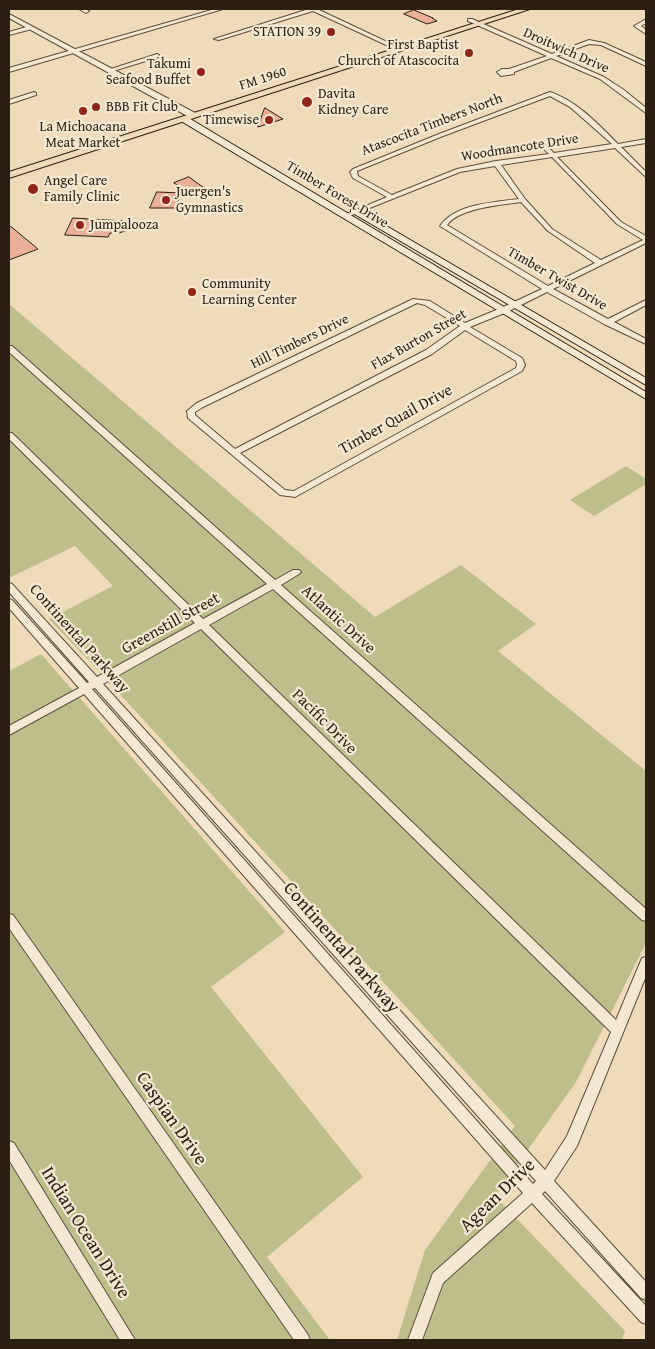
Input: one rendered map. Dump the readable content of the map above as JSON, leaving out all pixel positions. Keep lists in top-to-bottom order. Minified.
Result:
{"streets":{"main road":["FM 1960","Timber Forest Drive"],"street":["Droitwich Drive","Atascocita Timbers North","Woodmancote Drive","Timber Twist Drive","Flax Burton Street","Hill Timbers Drive","Timber Quail Drive","Atlantic Drive","Greenstill Street","Continental Parkway","Pacific Drive","Caspian Drive","Agean Drive","Indian Ocean Drive"]},"crossings":[["Droitwich Drive","FM 1960"],["FM 1960","Timber Forest Drive"],["Atascocita Timbers North","Woodmancote Drive"],["Woodmancote Drive","Timber Forest Drive"],["Timber Forest Drive","Flax Burton Street"],["Timber Twist Drive","Flax Burton Street"],["Flax Burton Street","Hill Timbers Drive"],["Flax Burton Street","Timber Quail Drive"],["Hill Timbers Drive","Timber Quail Drive"],["Atlantic Drive","Greenstill Street"],["Greenstill Street","Continental Parkway"],["Greenstill Street","Pacific Drive"],["Continental Parkway","Agean Drive"],["Pacific Drive","Agean Drive"]],"places":["STATION 39","First Baptist Church of Atascocita","Takumi Seafood Buffet","Davita Kidney Care","BBB Fit Club","La Michoacana Meat Market","Timewise","Angel Care Family Clinic","Juergen's Gymnastics","Jumpalooza","Community Learning Center"]}
